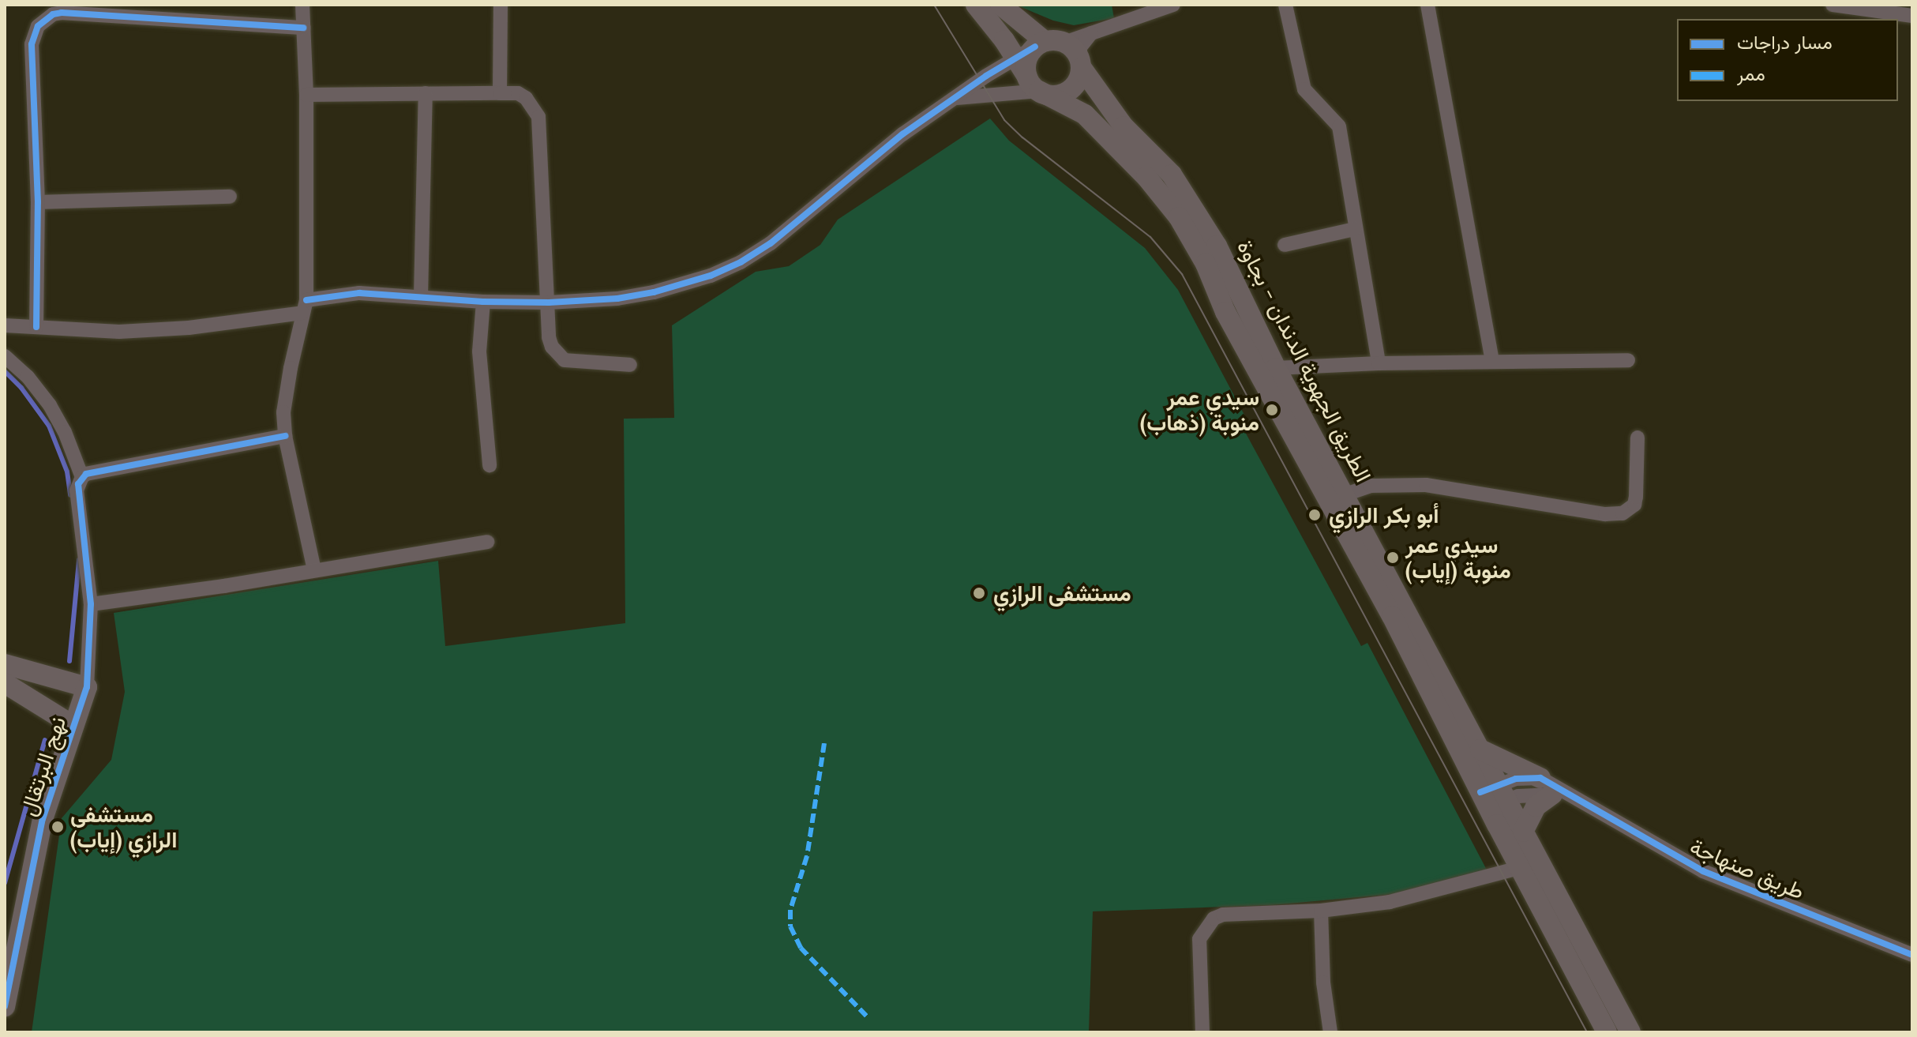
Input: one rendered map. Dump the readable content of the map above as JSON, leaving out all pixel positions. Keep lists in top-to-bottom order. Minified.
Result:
{"streets":{"main road":["الطريق الجهوية الدندان - بجاوة","نهج البرتقال"],"street":["طريق صنهاجة"]},"crossings":[["الطريق الجهوية الدندان - بجاوة","طريق صنهاجة"]],"places":["سيدي عمر منوبة (ذهاب)","أبو بكر الرازي","سيدي عمر منوبة (إياب)","مستشفى الرازي","مستشفى الرازي (إياب)"],"legend":["مسار دراجات","ممر"]}
